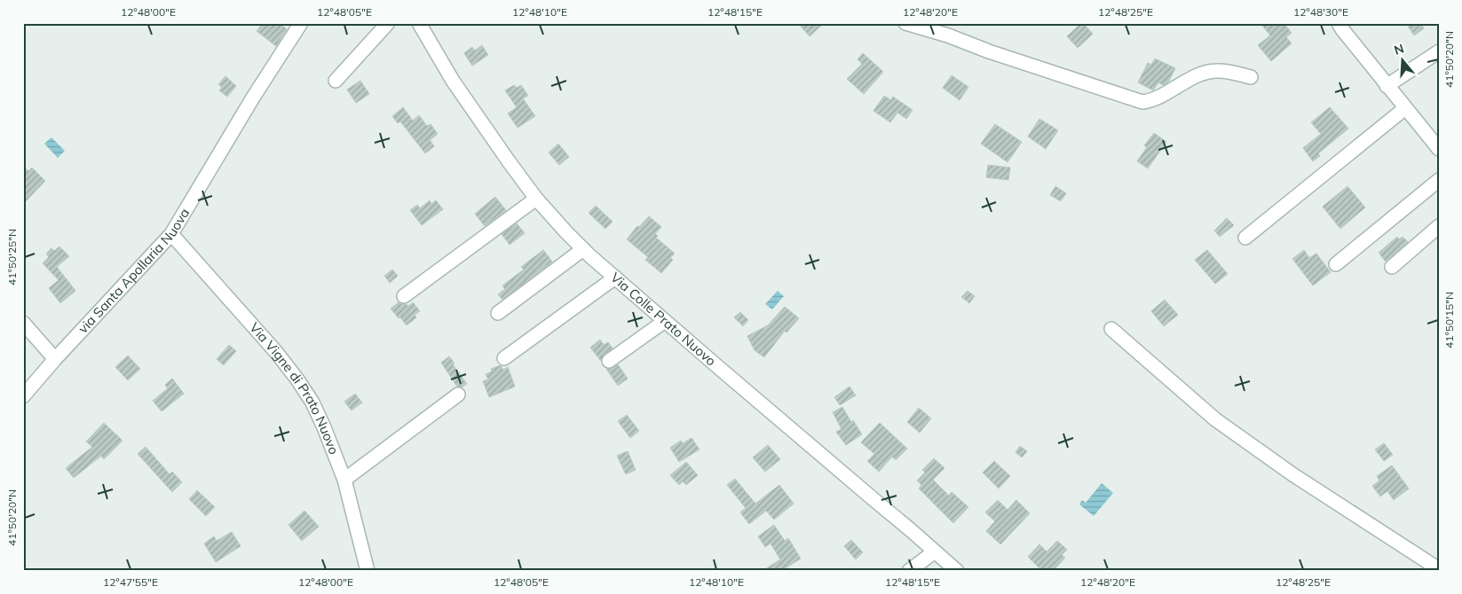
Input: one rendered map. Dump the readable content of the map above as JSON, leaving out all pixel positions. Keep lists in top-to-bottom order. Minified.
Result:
{"streets":{"street":["via Santa Apollaria Nuova","Via Colle Prato Nuovo","Via Vigne di Prato Nuovo"]},"crossings":[["via Santa Apollaria Nuova","Via Vigne di Prato Nuovo"]],"north":"top","coordinates":["12°48'00\"E","12°48'05\"E","12°48'10\"E","12°48'15\"E","12°48'20\"E","12°48'25\"E","12°48'30\"E","41°50'20\"N","41°50'25\"N","41°50'15\"N","12°47'55\"E"]}
